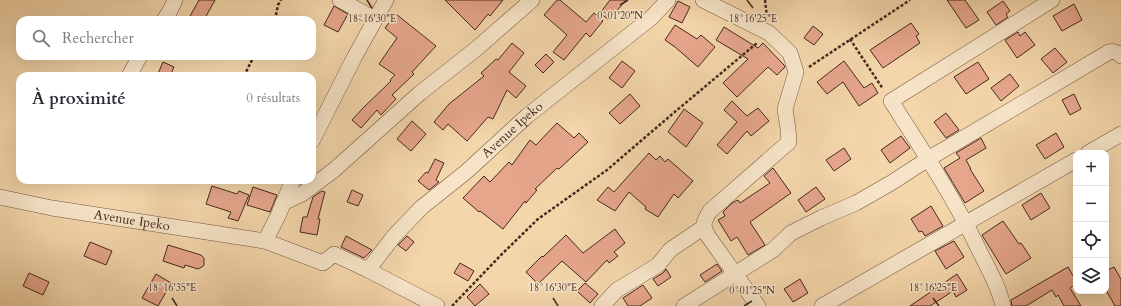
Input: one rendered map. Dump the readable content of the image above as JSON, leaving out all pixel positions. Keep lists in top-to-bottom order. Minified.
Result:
{"streets":{"street":["Avenue Ipeko"]},"page":{"search":"Rechercher","heading":["À proximité","0 résultats"],"map_buttons":["+","−"]},"coordinates":["0°01'20\"N","18°16'30\"E","18°16'25\"E","18°16'35\"E","0°01'25\"N"]}
